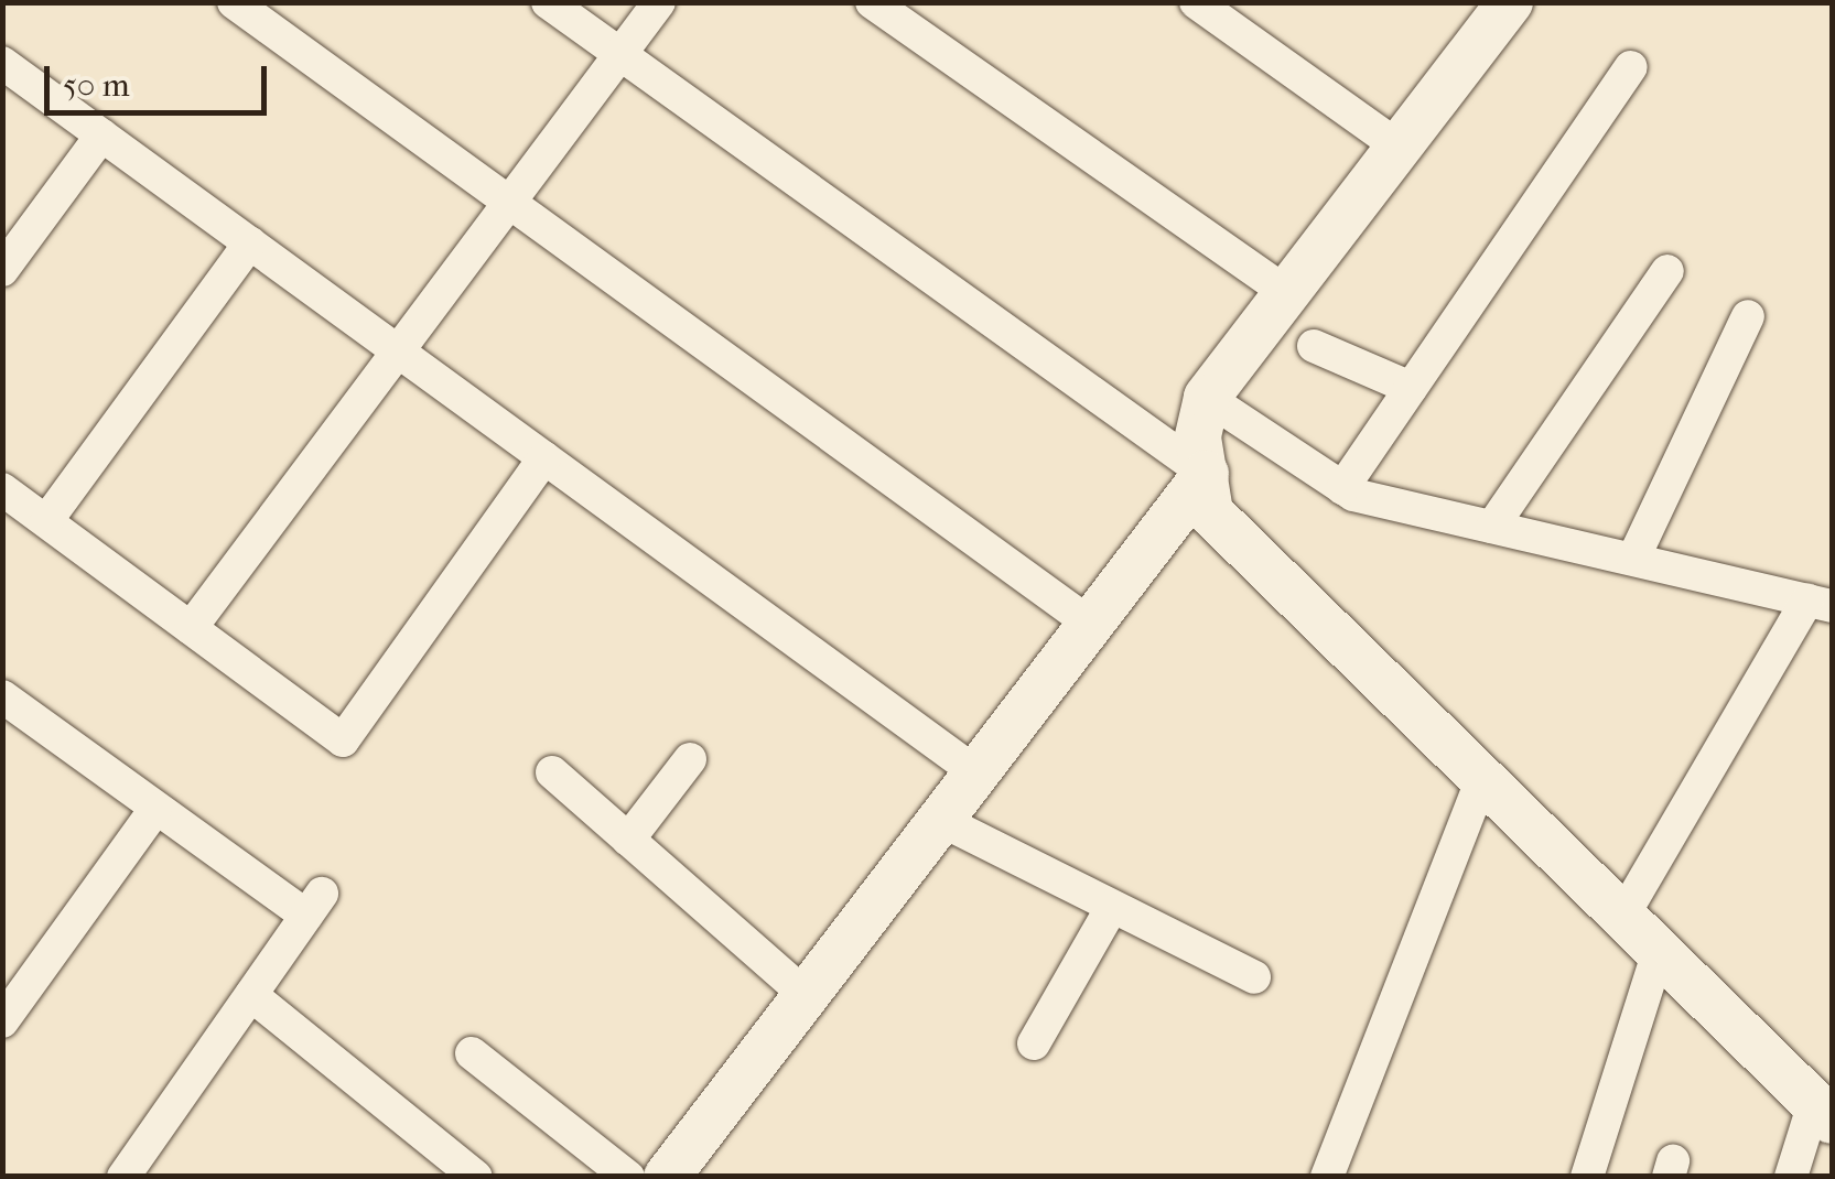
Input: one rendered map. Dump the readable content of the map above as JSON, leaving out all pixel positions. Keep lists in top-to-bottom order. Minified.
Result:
{"scale_bar":"50 m"}
